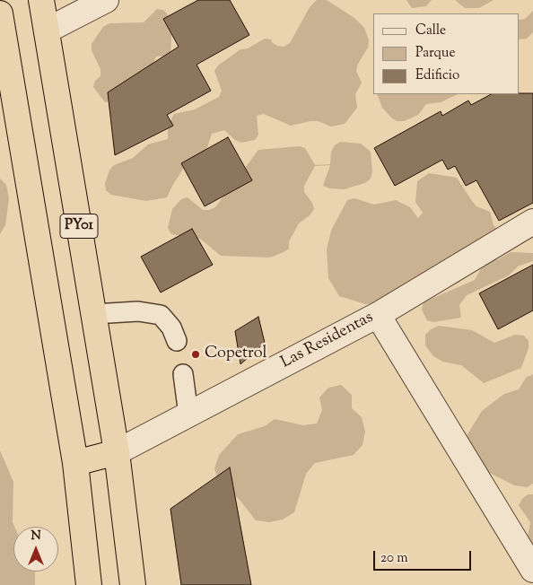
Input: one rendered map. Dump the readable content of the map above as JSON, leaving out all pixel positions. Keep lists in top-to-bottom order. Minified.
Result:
{"streets":{"highway":["PY01"],"street":["Las Residentas"]},"crossings":[["PY01","Las Residentas"]],"places":["Copetrol"],"legend":["Calle","Parque","Edificio"],"scale_bar":"20 m","north":"top"}
